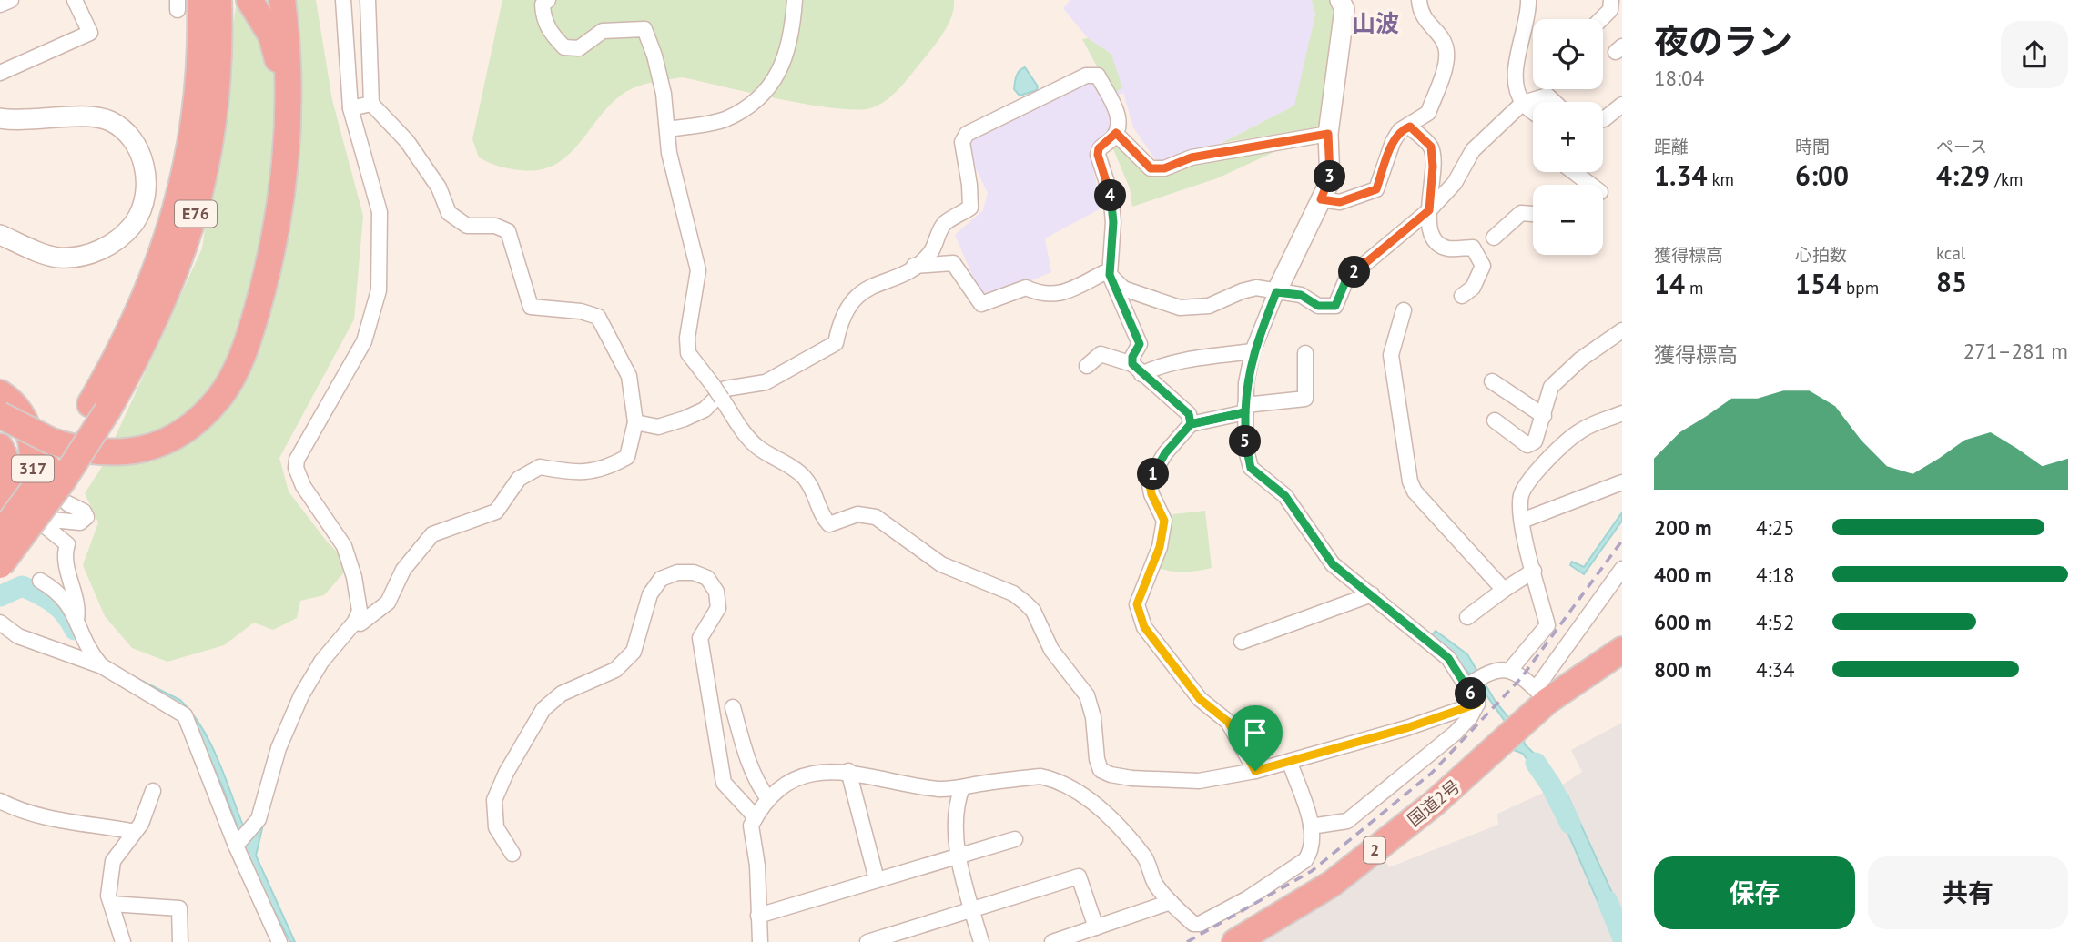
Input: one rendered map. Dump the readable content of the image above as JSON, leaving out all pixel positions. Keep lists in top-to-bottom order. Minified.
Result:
{"streets":{"highway":["E76","317","国道2号","2"]},"crossings":[["E76","317"]],"districts":["山波"],"page":{"heading":["夜のラン","18:04"],"map_buttons":["+","−"],"stats":[["距離","1.34 km"],["時間","6:00"],["ペース","4:29 /km"],["獲得標高","14 m"],["心拍数","154 bpm"],["kcal","85"]],"pins":["3","4","2","5","1","6"],"chart":["獲得標高","271–281 m"],"list":[{"name":"200 m","note":"4:25"},{"name":"400 m","note":"4:18"},{"name":"600 m","note":"4:52"},{"name":"800 m","note":"4:34"}],"buttons":["保存","共有"]}}
